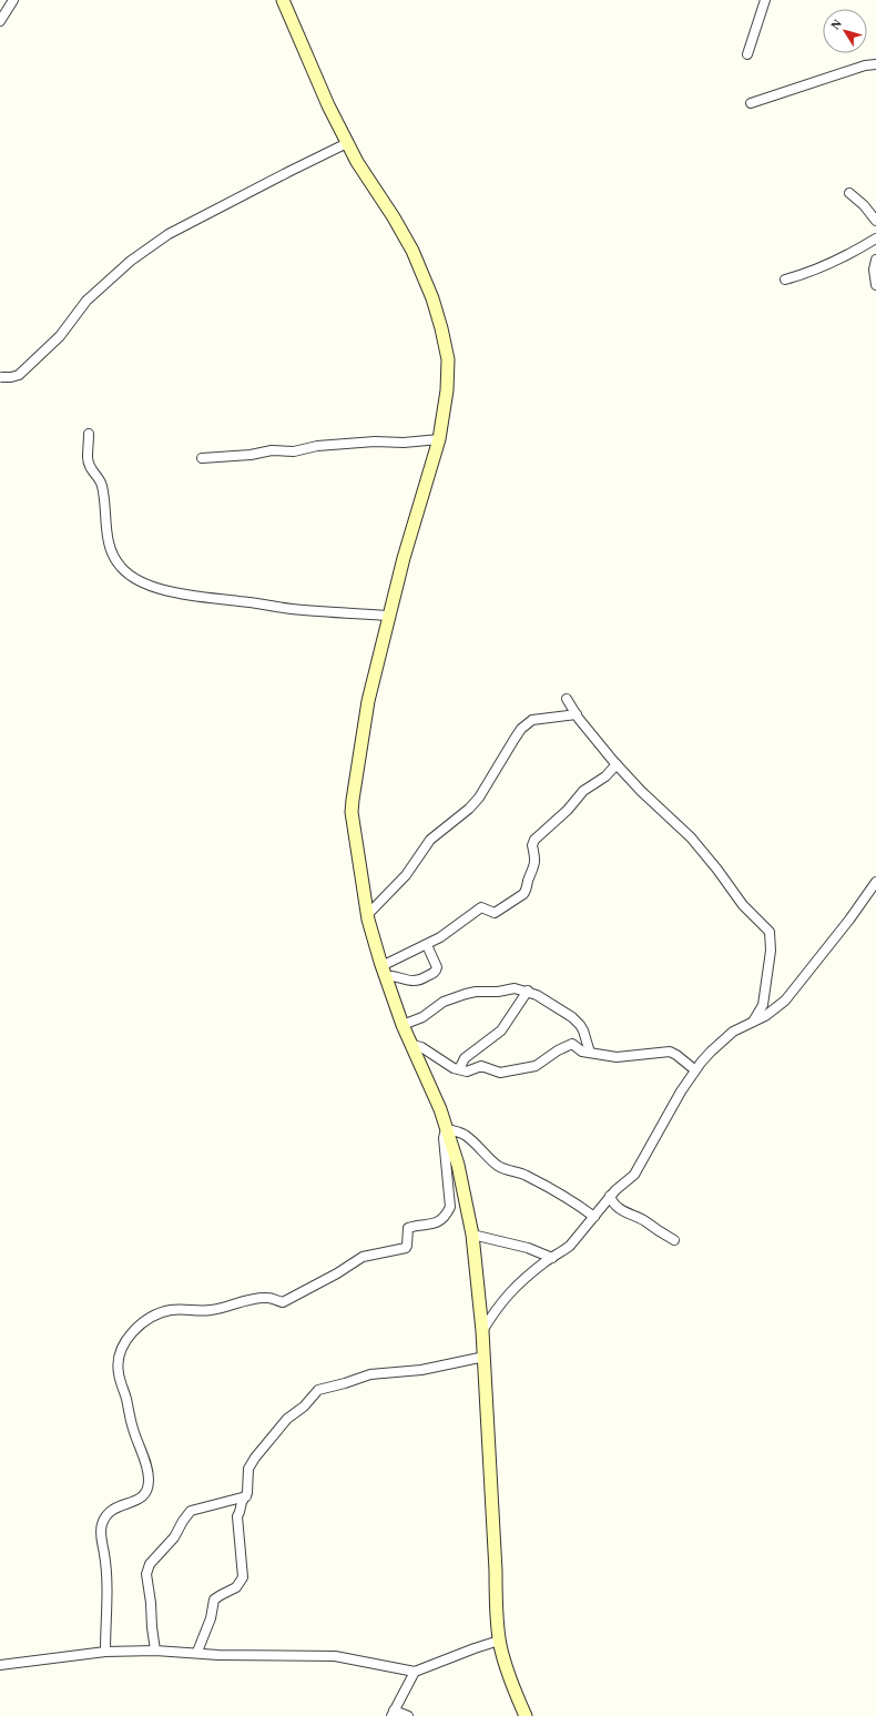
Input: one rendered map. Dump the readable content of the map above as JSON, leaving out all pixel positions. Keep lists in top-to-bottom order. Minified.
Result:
{"north":"top left"}
